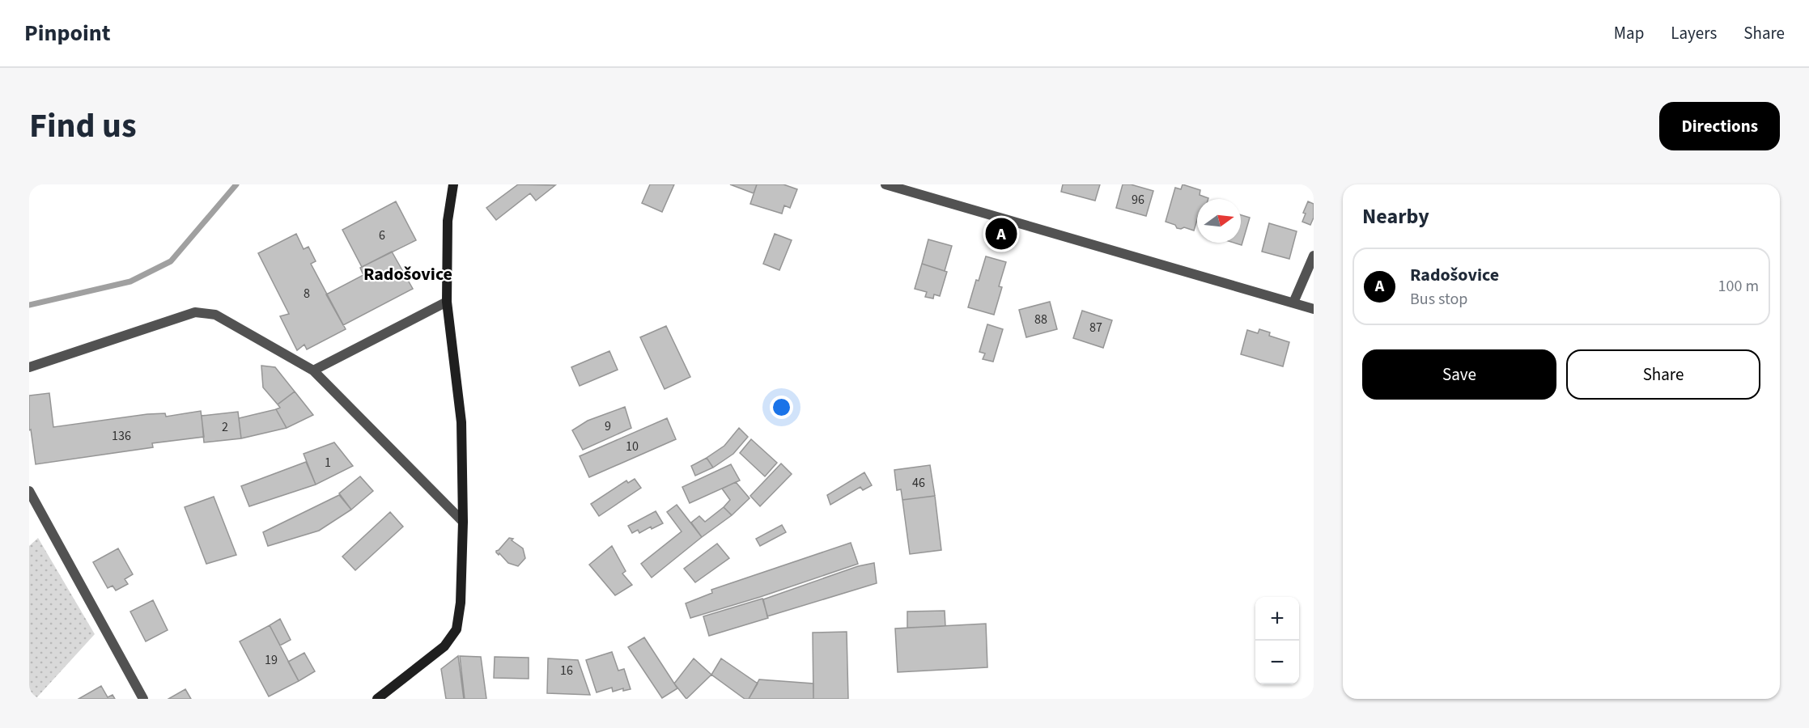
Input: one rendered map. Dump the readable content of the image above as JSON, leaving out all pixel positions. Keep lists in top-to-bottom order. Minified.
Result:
{"districts":["Radošovice"],"house_numbers":["96","6","8","88","87","9","2","136","10","1","46","19","16"],"north":"right","page":{"header":"Pinpoint","nav":["Map","Layers","Share"],"title":"Find us","buttons":["Directions",["Save","Share"]],"heading":"Nearby","pins":"A","list":[{"mark":"A","name":"Radošovice","note":"Bus stop","value":"100 m"}],"map_buttons":["+","−"]}}
